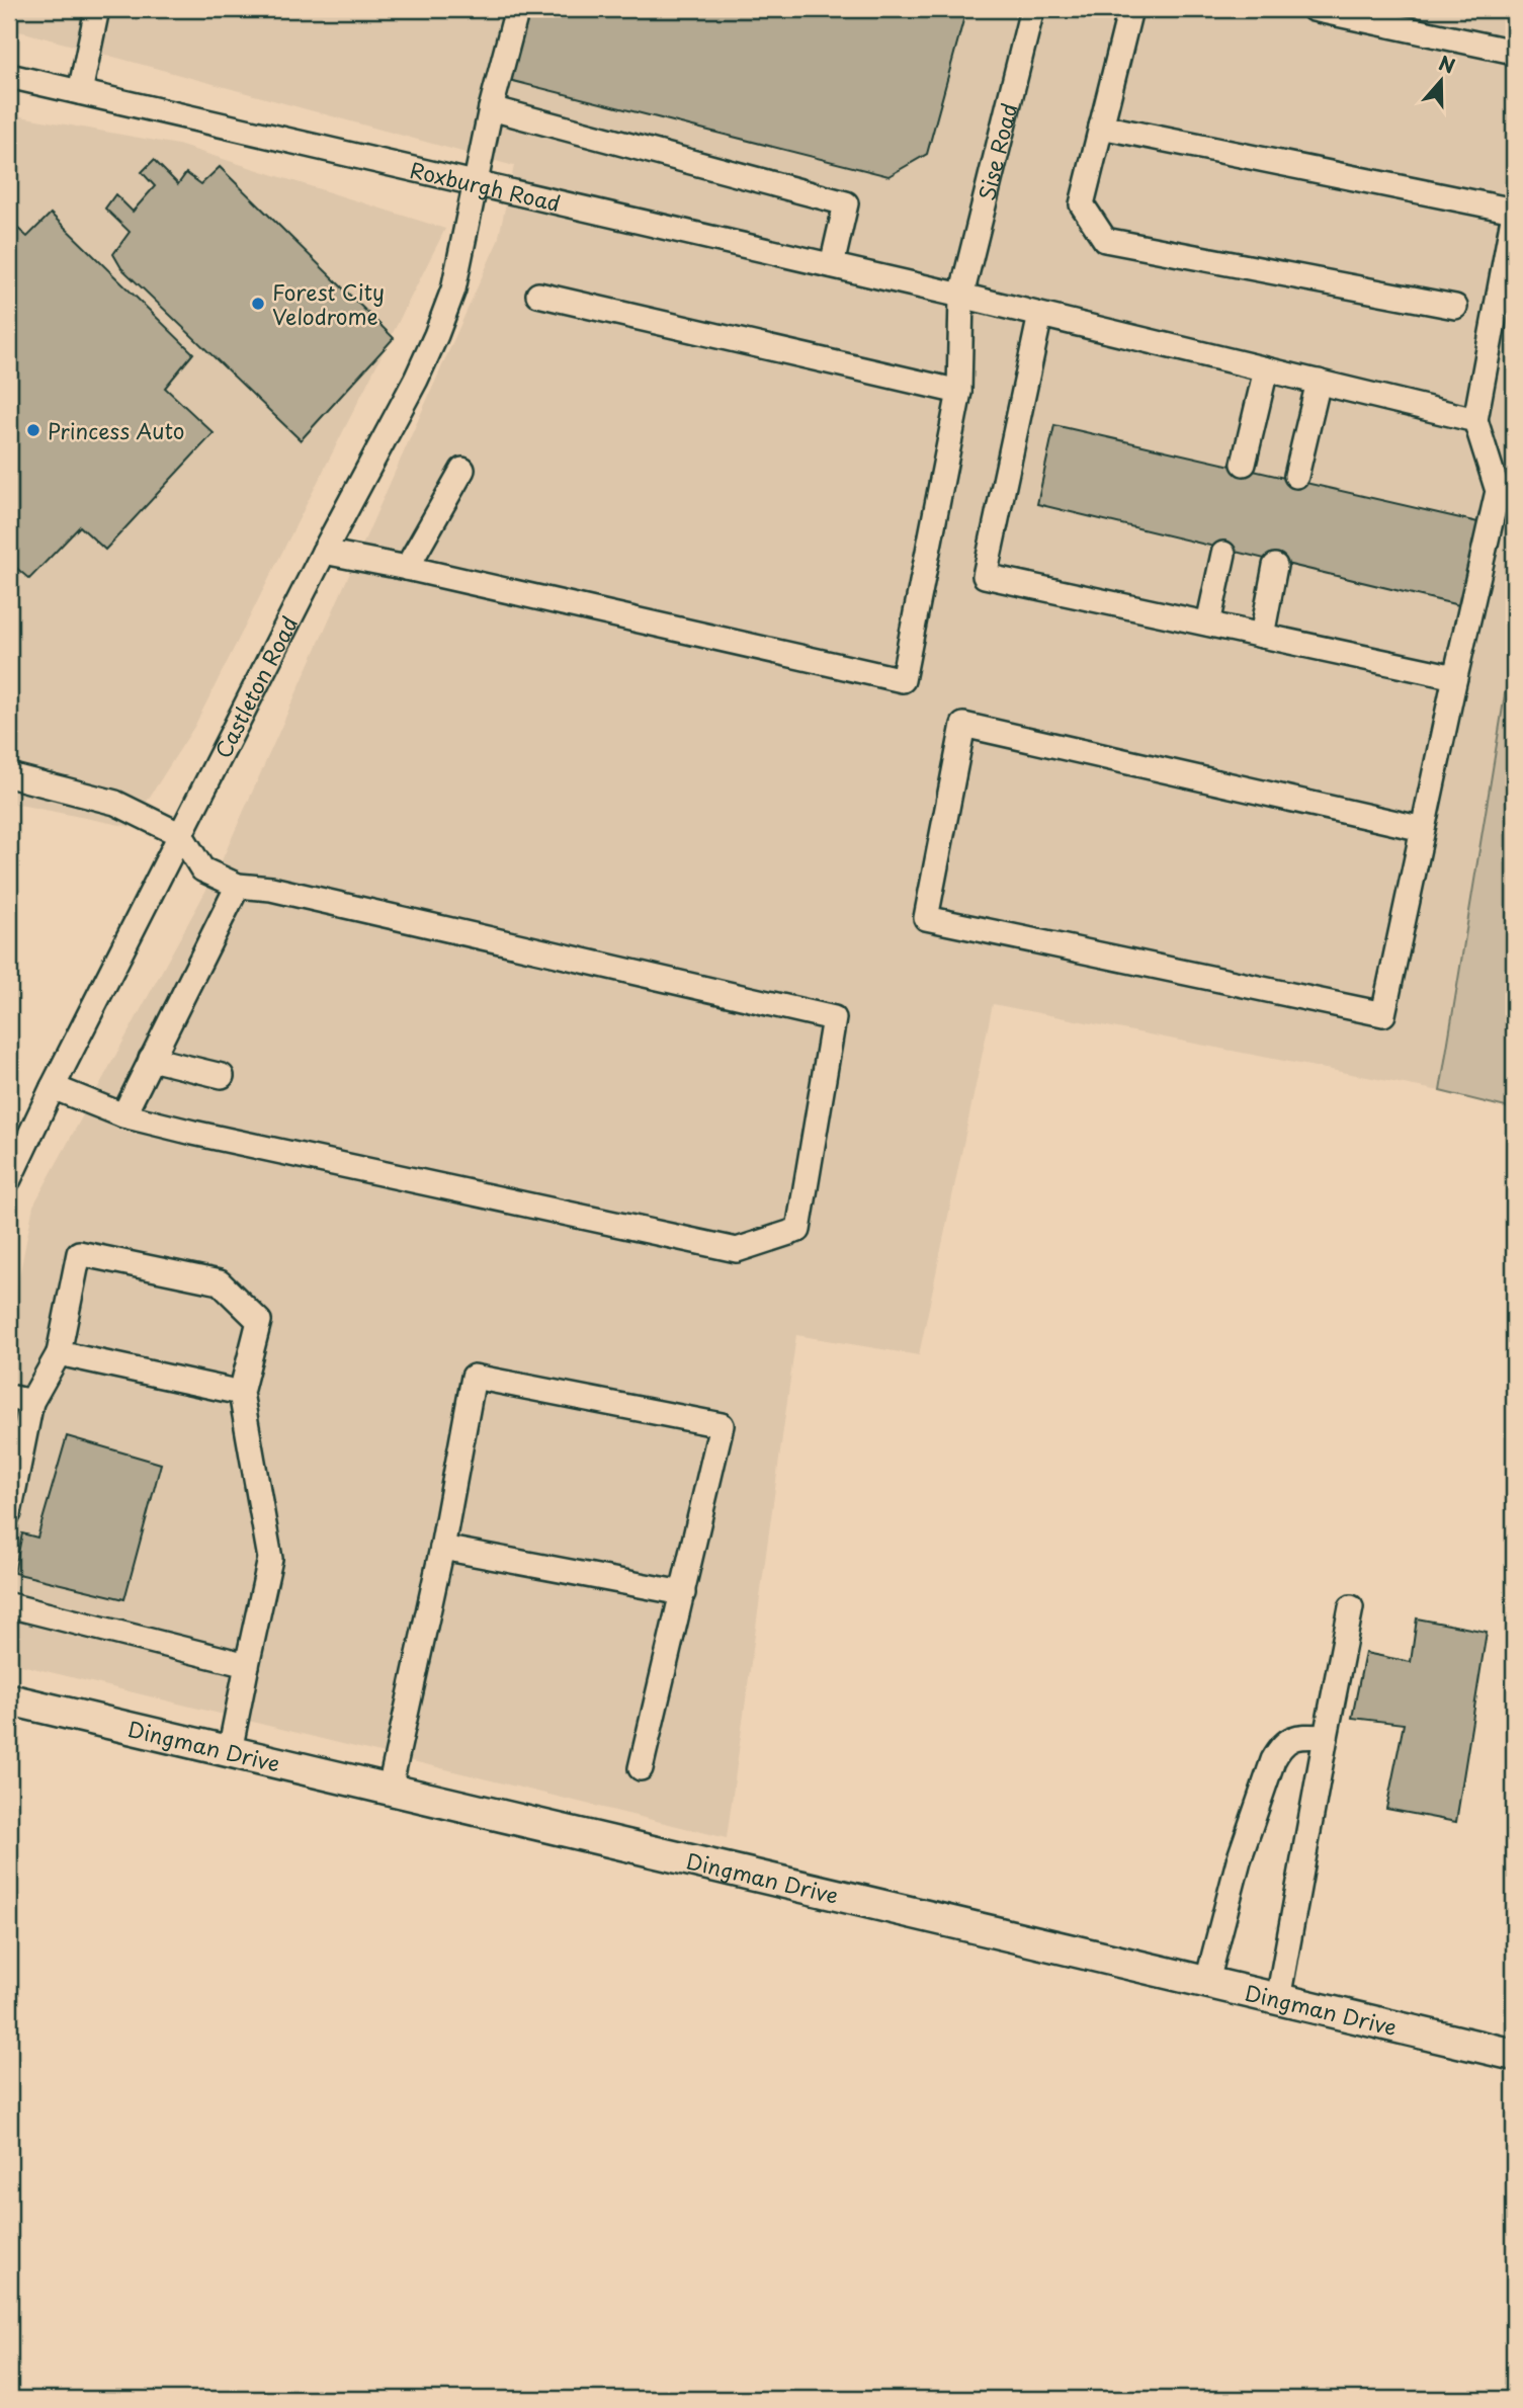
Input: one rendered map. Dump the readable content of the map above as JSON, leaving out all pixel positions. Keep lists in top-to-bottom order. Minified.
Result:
{"streets":{"main road":["Dingman Drive"],"street":["Sise Road","Roxburgh Road","Castleton Road"]},"crossings":[["Sise Road","Roxburgh Road"],["Roxburgh Road","Castleton Road"]],"places":["Forest City Velodrome","Princess Auto"],"north":"top"}
